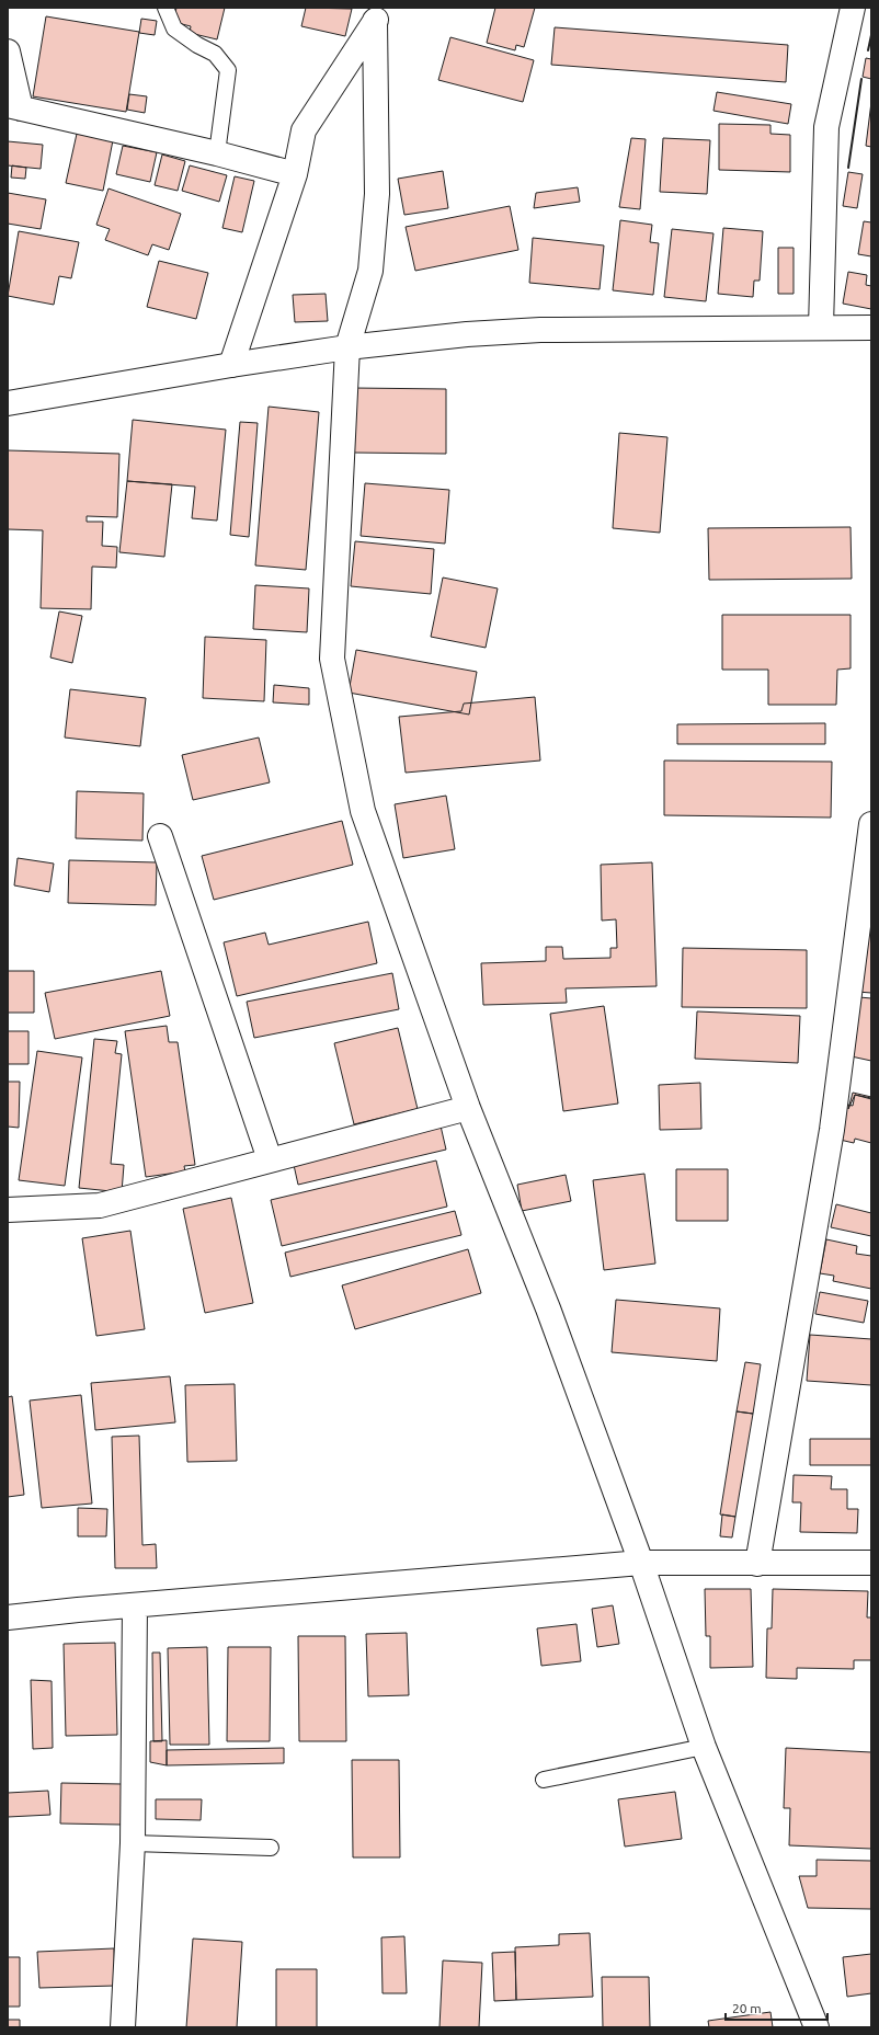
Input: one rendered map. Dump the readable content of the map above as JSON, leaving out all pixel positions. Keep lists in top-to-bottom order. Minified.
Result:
{"scale_bar":"20 m"}
